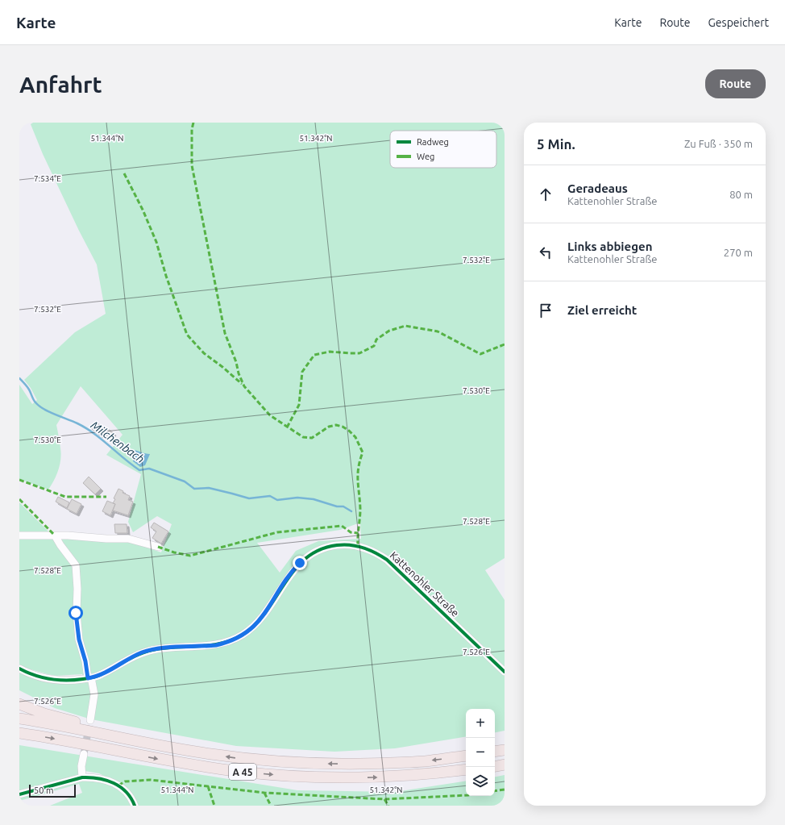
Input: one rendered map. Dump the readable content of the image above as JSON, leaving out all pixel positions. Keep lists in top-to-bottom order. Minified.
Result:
{"streets":{"highway":["A 45"],"street":["Kattenohler Straße"]},"water":["Milchenbach"],"legend":["Radweg","Weg"],"scale_bar":"50 m","page":{"header":"Karte","nav":["Karte","Route","Gespeichert"],"buttons":"Route","title":"Anfahrt","heading":["5 Min.","Zu Fuß · 350 m"],"list":[["Geradeaus","Kattenohler Straße","80 m"],["Links abbiegen","Kattenohler Straße","270 m"],"Ziel erreicht"],"map_buttons":["+","−"],"scale":"50 m"},"coordinates":["51.344°N","51.342°N","7.534°E","7.532°E","7.530°E","7.528°E","7.526°E"]}
